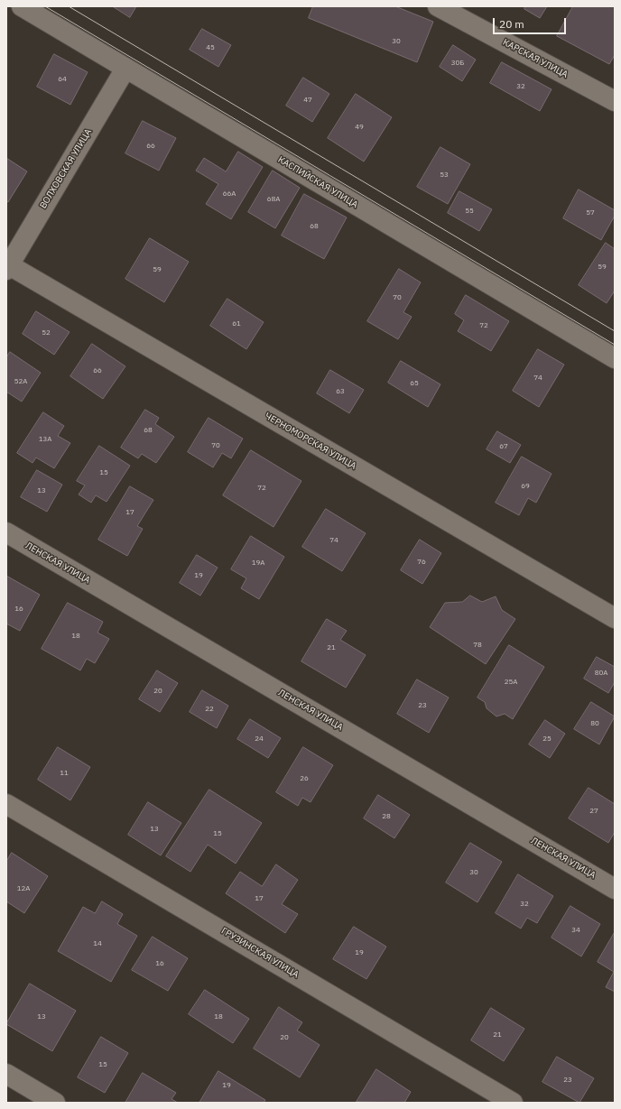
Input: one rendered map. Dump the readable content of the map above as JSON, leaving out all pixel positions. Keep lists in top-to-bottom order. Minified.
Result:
{"streets":{"street":["КАРСКАЯ УЛИЦА","ВОЛХОВСКАЯ УЛИЦА","КАСПИЙСКАЯ УЛИЦА","ЧЕРНОМОРСКАЯ УЛИЦА","ЛЕНСКАЯ УЛИЦА","ГРУЗИНСКАЯ УЛИЦА"]},"crossings":[["ВОЛХОВСКАЯ УЛИЦА","КАСПИЙСКАЯ УЛИЦА"],["ВОЛХОВСКАЯ УЛИЦА","ЧЕРНОМОРСКАЯ УЛИЦА"]],"house_numbers":["30","45","30Б","64","32","47","49","66","53","66А","68А","55","57","68","59","59","70","61","72","52","66","74","52А","65","63","68","13А","70","67","15","69","72","13","17","74","76","19А","19","16","18","78","21","80А","25А","20","23","22","80","24","25","11","26","27","28","13","15","30","12А","17","32","34","14","19","16","13","18","21","20","15","23","19"],"scale_bar":"20 m"}
